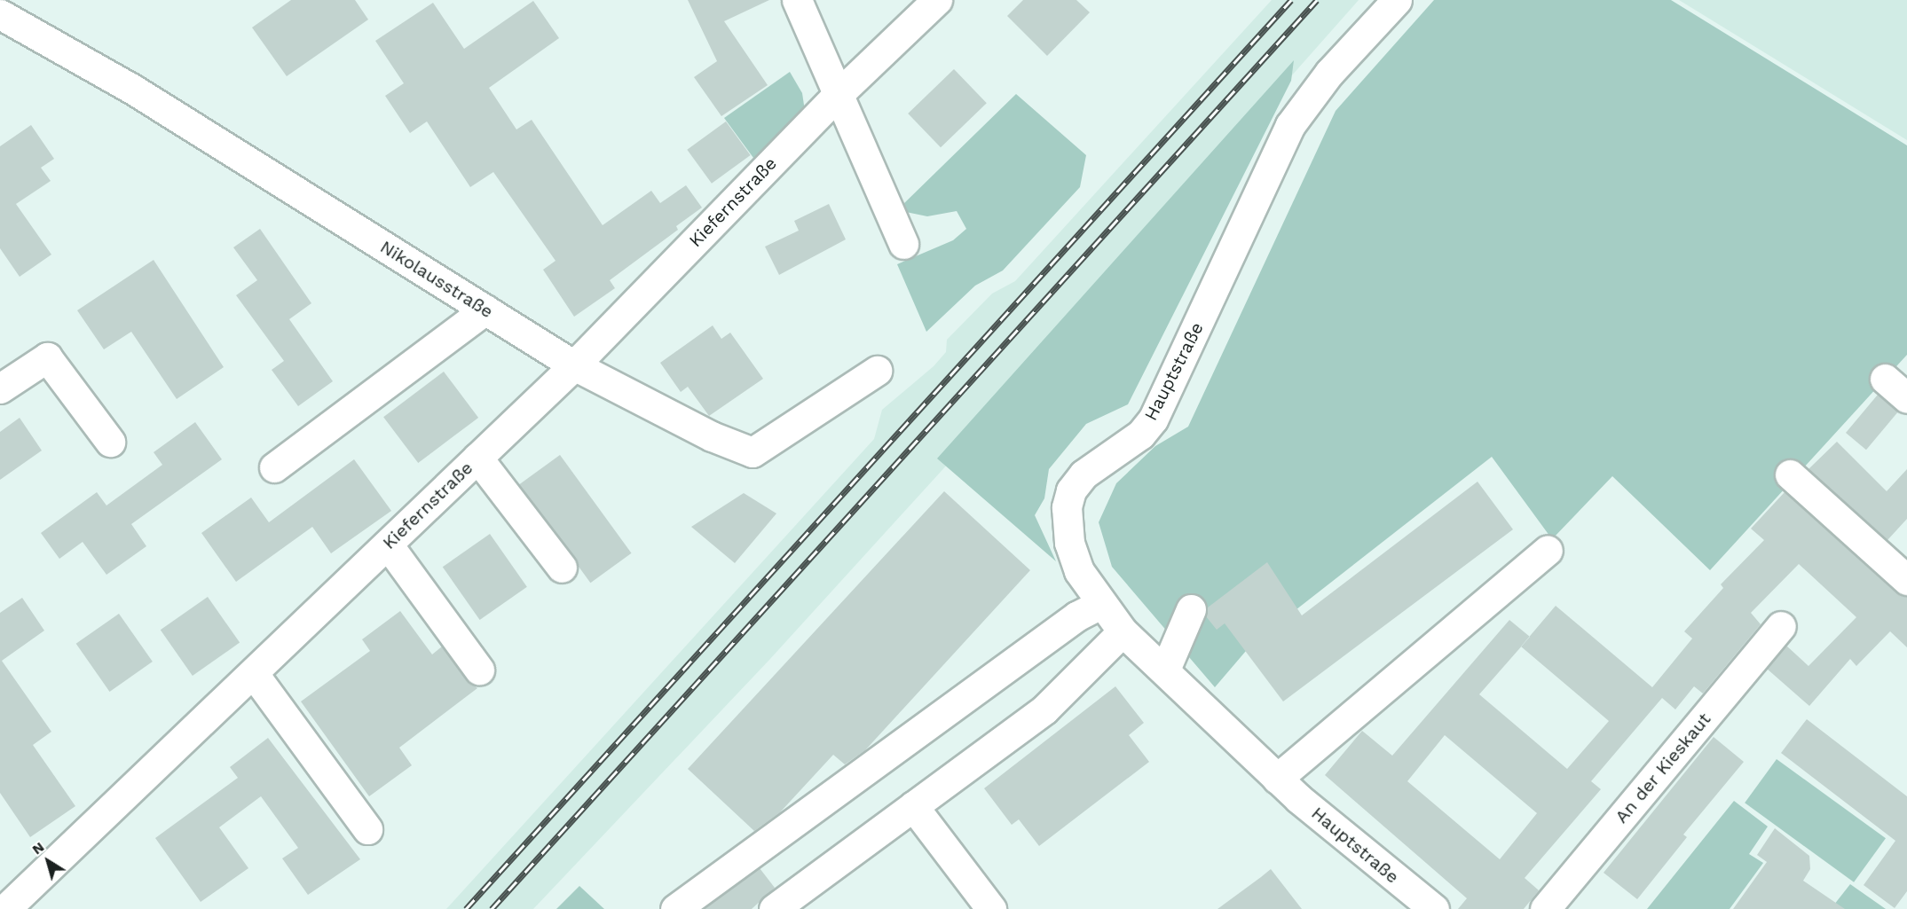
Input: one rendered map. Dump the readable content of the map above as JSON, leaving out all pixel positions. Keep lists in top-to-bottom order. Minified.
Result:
{"streets":{"street":["Kiefernstraße","Nikolausstraße","Hauptstraße","An der Kieskaut"]},"crossings":[["Kiefernstraße","Nikolausstraße"]],"north":"top left"}
